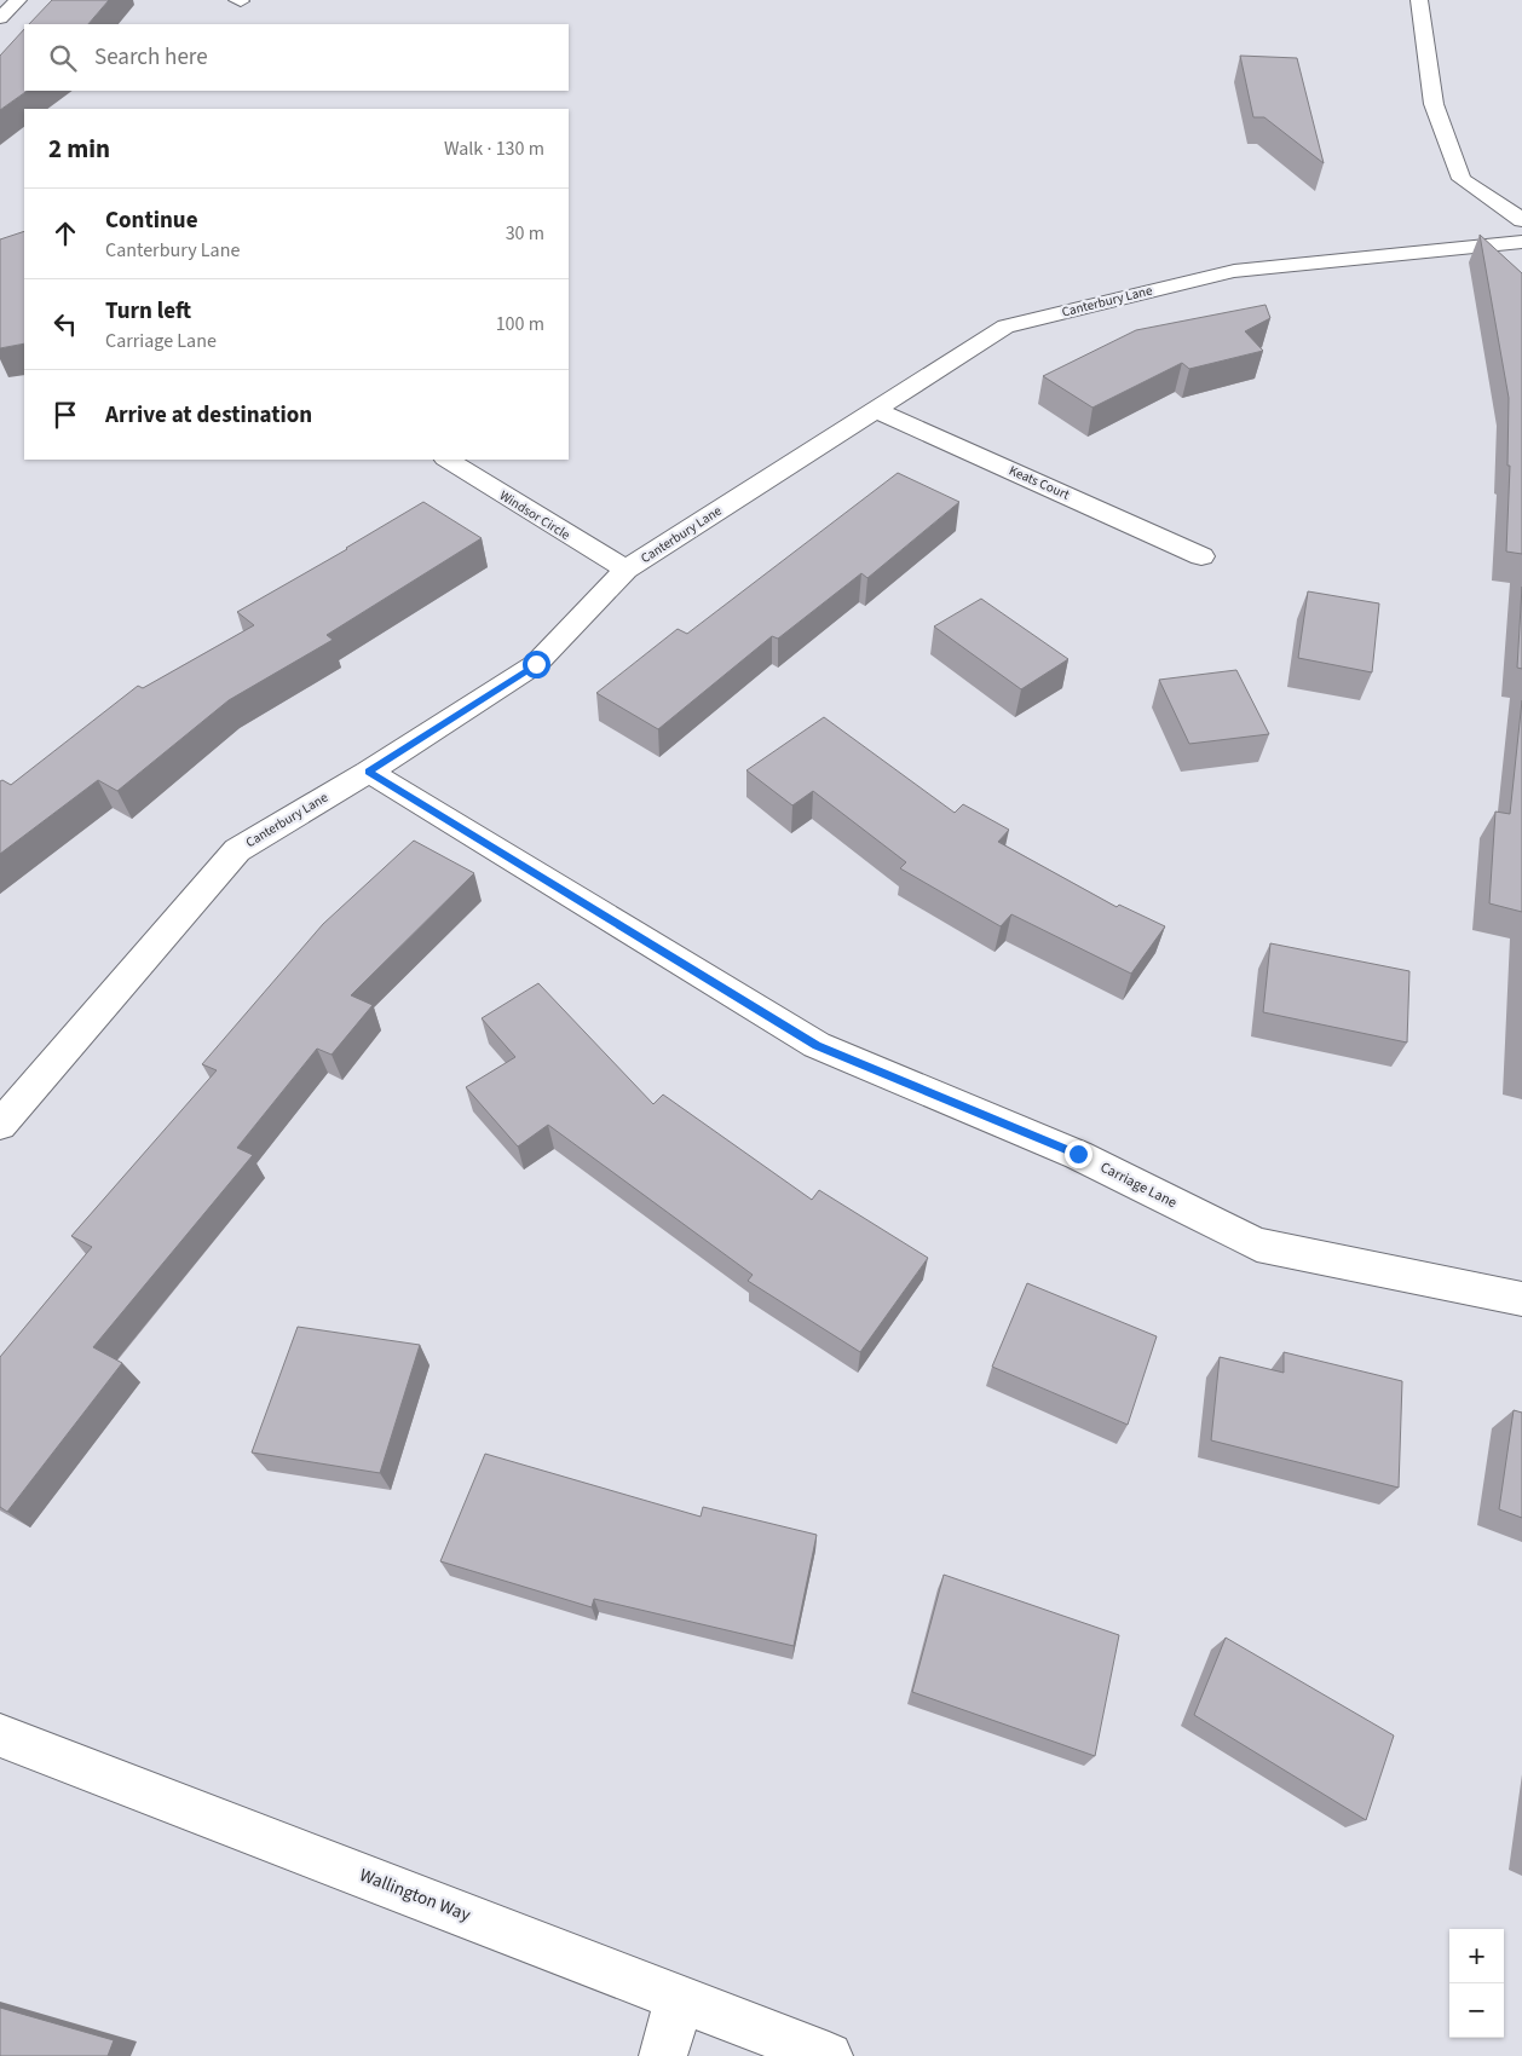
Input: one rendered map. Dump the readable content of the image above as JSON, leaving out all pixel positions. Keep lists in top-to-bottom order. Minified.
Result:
{"streets":{"street":["Canterbury Lane","Keats Court","Windsor Circle","Carriage Lane","Wallington Way"]},"crossings":[["Canterbury Lane","Keats Court"],["Canterbury Lane","Windsor Circle"],["Canterbury Lane","Carriage Lane"]],"page":{"search":"Search here","heading":["2 min","Walk · 130 m"],"list":[["Continue","Canterbury Lane","30 m"],["Turn left","Carriage Lane","100 m"],"Arrive at destination"],"map_buttons":["+","−"]}}
